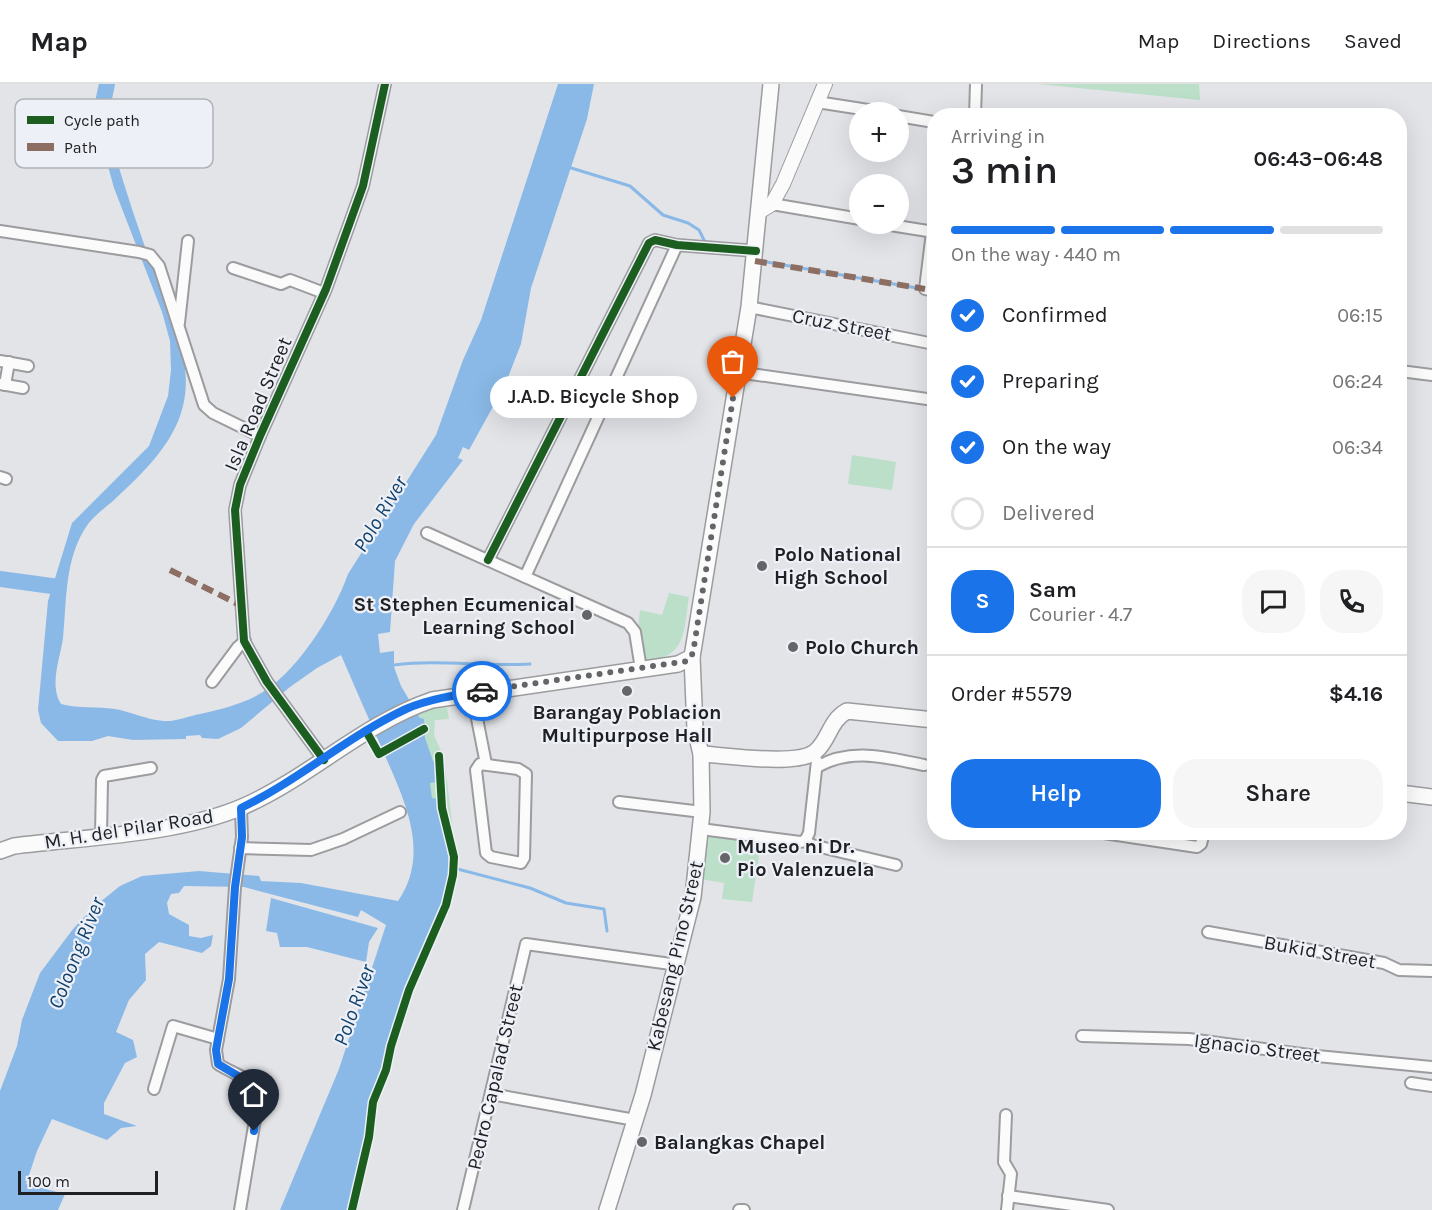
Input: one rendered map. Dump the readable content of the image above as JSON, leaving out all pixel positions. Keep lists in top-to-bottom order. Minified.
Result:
{"streets":{"main road":["M. H. del Pilar Road","Kabesang Pino Street"],"street":["Cruz Street","Isla Road Street","Bukid Street","Ignacio Street","Pedro Capalad Street"]},"crossings":[["Cruz Street","Kabesang Pino Street"],["Isla Road Street","M. H. del Pilar Road"],["M. H. del Pilar Road","Kabesang Pino Street"],["Kabesang Pino Street","Pedro Capalad Street"]],"water":["Polo River","Coloong River"],"places":["J.A.D. Bicycle Shop","Polo National High School","St Stephen Ecumenical Learning School","Polo Church","Barangay Poblacion Multipurpose Hall","Museo ni Dr. Pio Valenzuela","Balangkas Chapel"],"legend":["Cycle path","Path"],"scale_bar":"100 m","page":{"header":"Map","nav":["Map","Directions","Saved"],"map_buttons":["+","−"],"heading":["3 min","Arriving in","06:43–06:48"],"panel":["Sam","Courier · 4.7","Order #5579","$4.16"],"bar":"On the way · 440 m","list":[["Confirmed","06:15"],["Preparing","06:24"],["On the way","06:34"],"Delivered"],"bubble":"J.A.D. Bicycle Shop","round":"S","buttons":["Help","Share"],"scale":"100 m"}}
